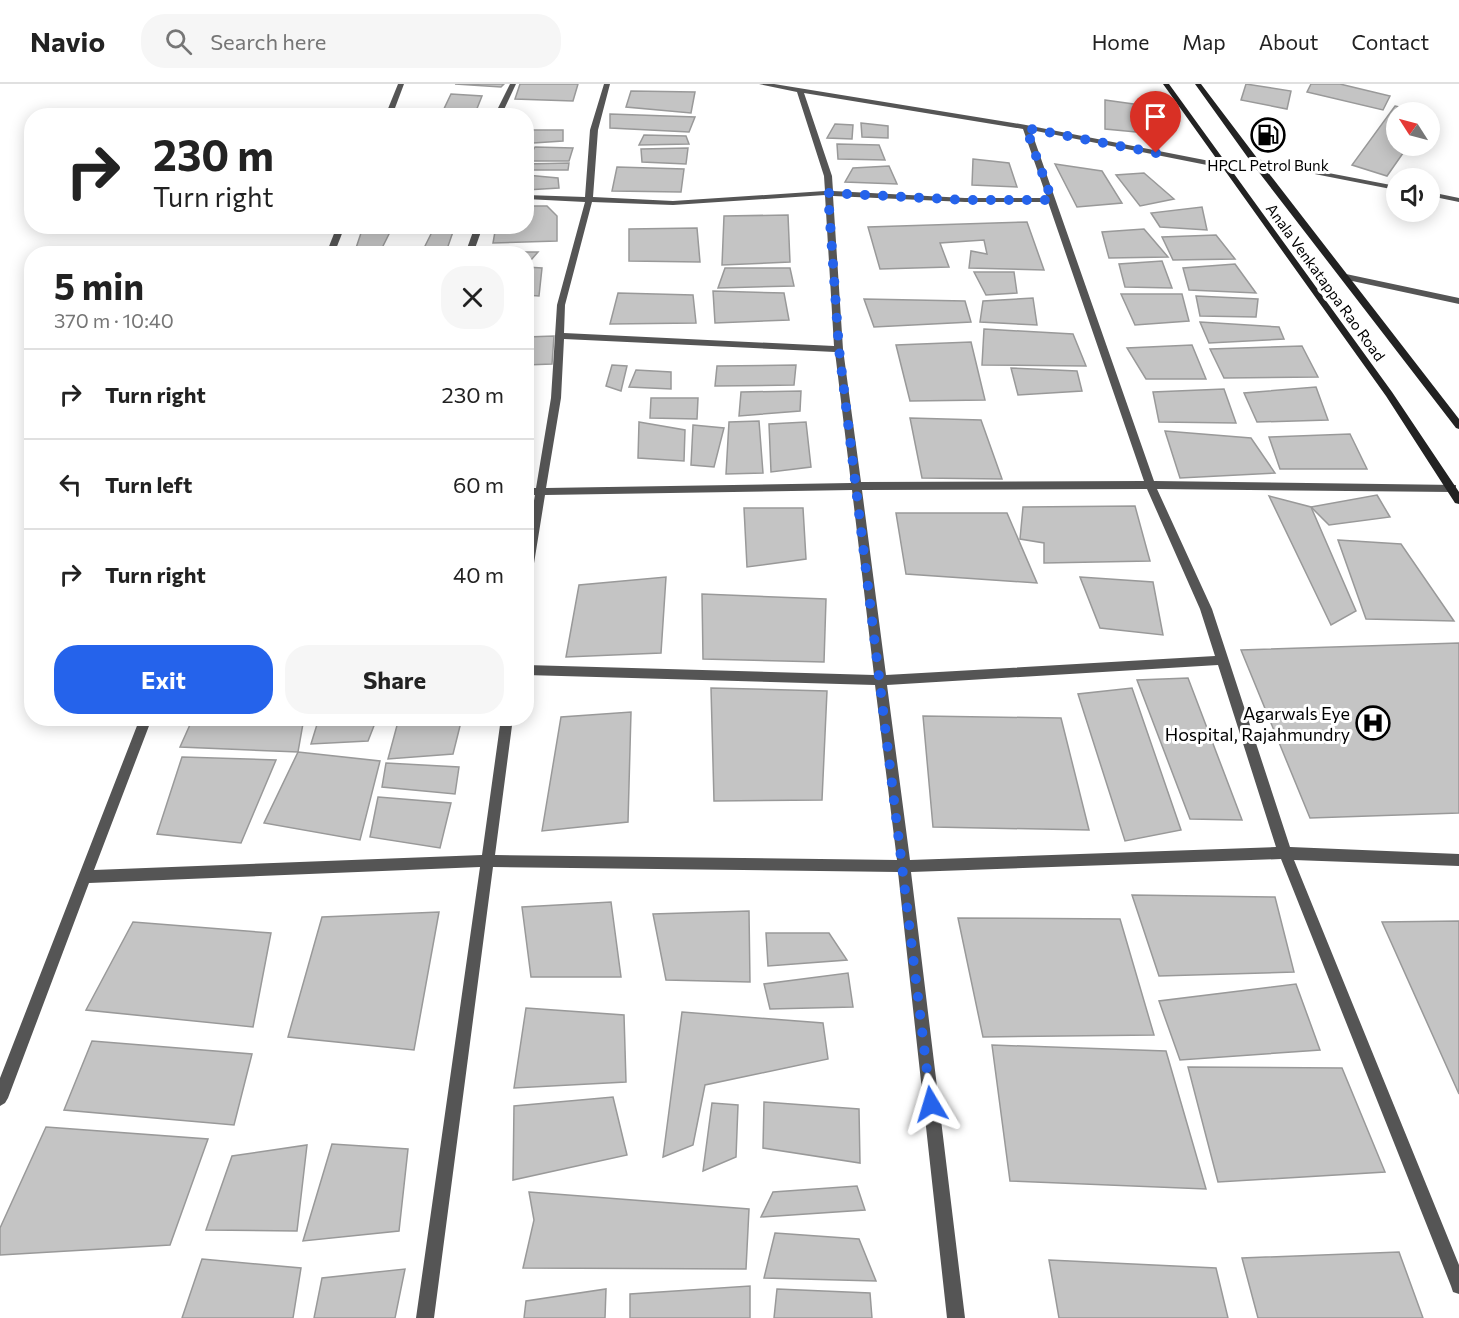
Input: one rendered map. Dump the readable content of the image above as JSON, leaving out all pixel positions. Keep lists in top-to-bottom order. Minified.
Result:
{"streets":{"main road":["Anala Venkatappa Rao Road"]},"places":{"fuel station":["HPCL Petrol Bunk"],"hospital":["Agarwals Eye Hospital, Rajahmundry"]},"north":"top left","page":{"header":"Navio","search":"Search here","nav":["Home","Map","About","Contact"],"turn":["230 m","Turn right"],"heading":["5 min","370 m · 10:40"],"list":[{"name":"Turn right","value":"230 m"},{"name":"Turn left","value":"60 m"},{"name":"Turn right","value":"40 m"}],"buttons":["Exit","Share"]}}
